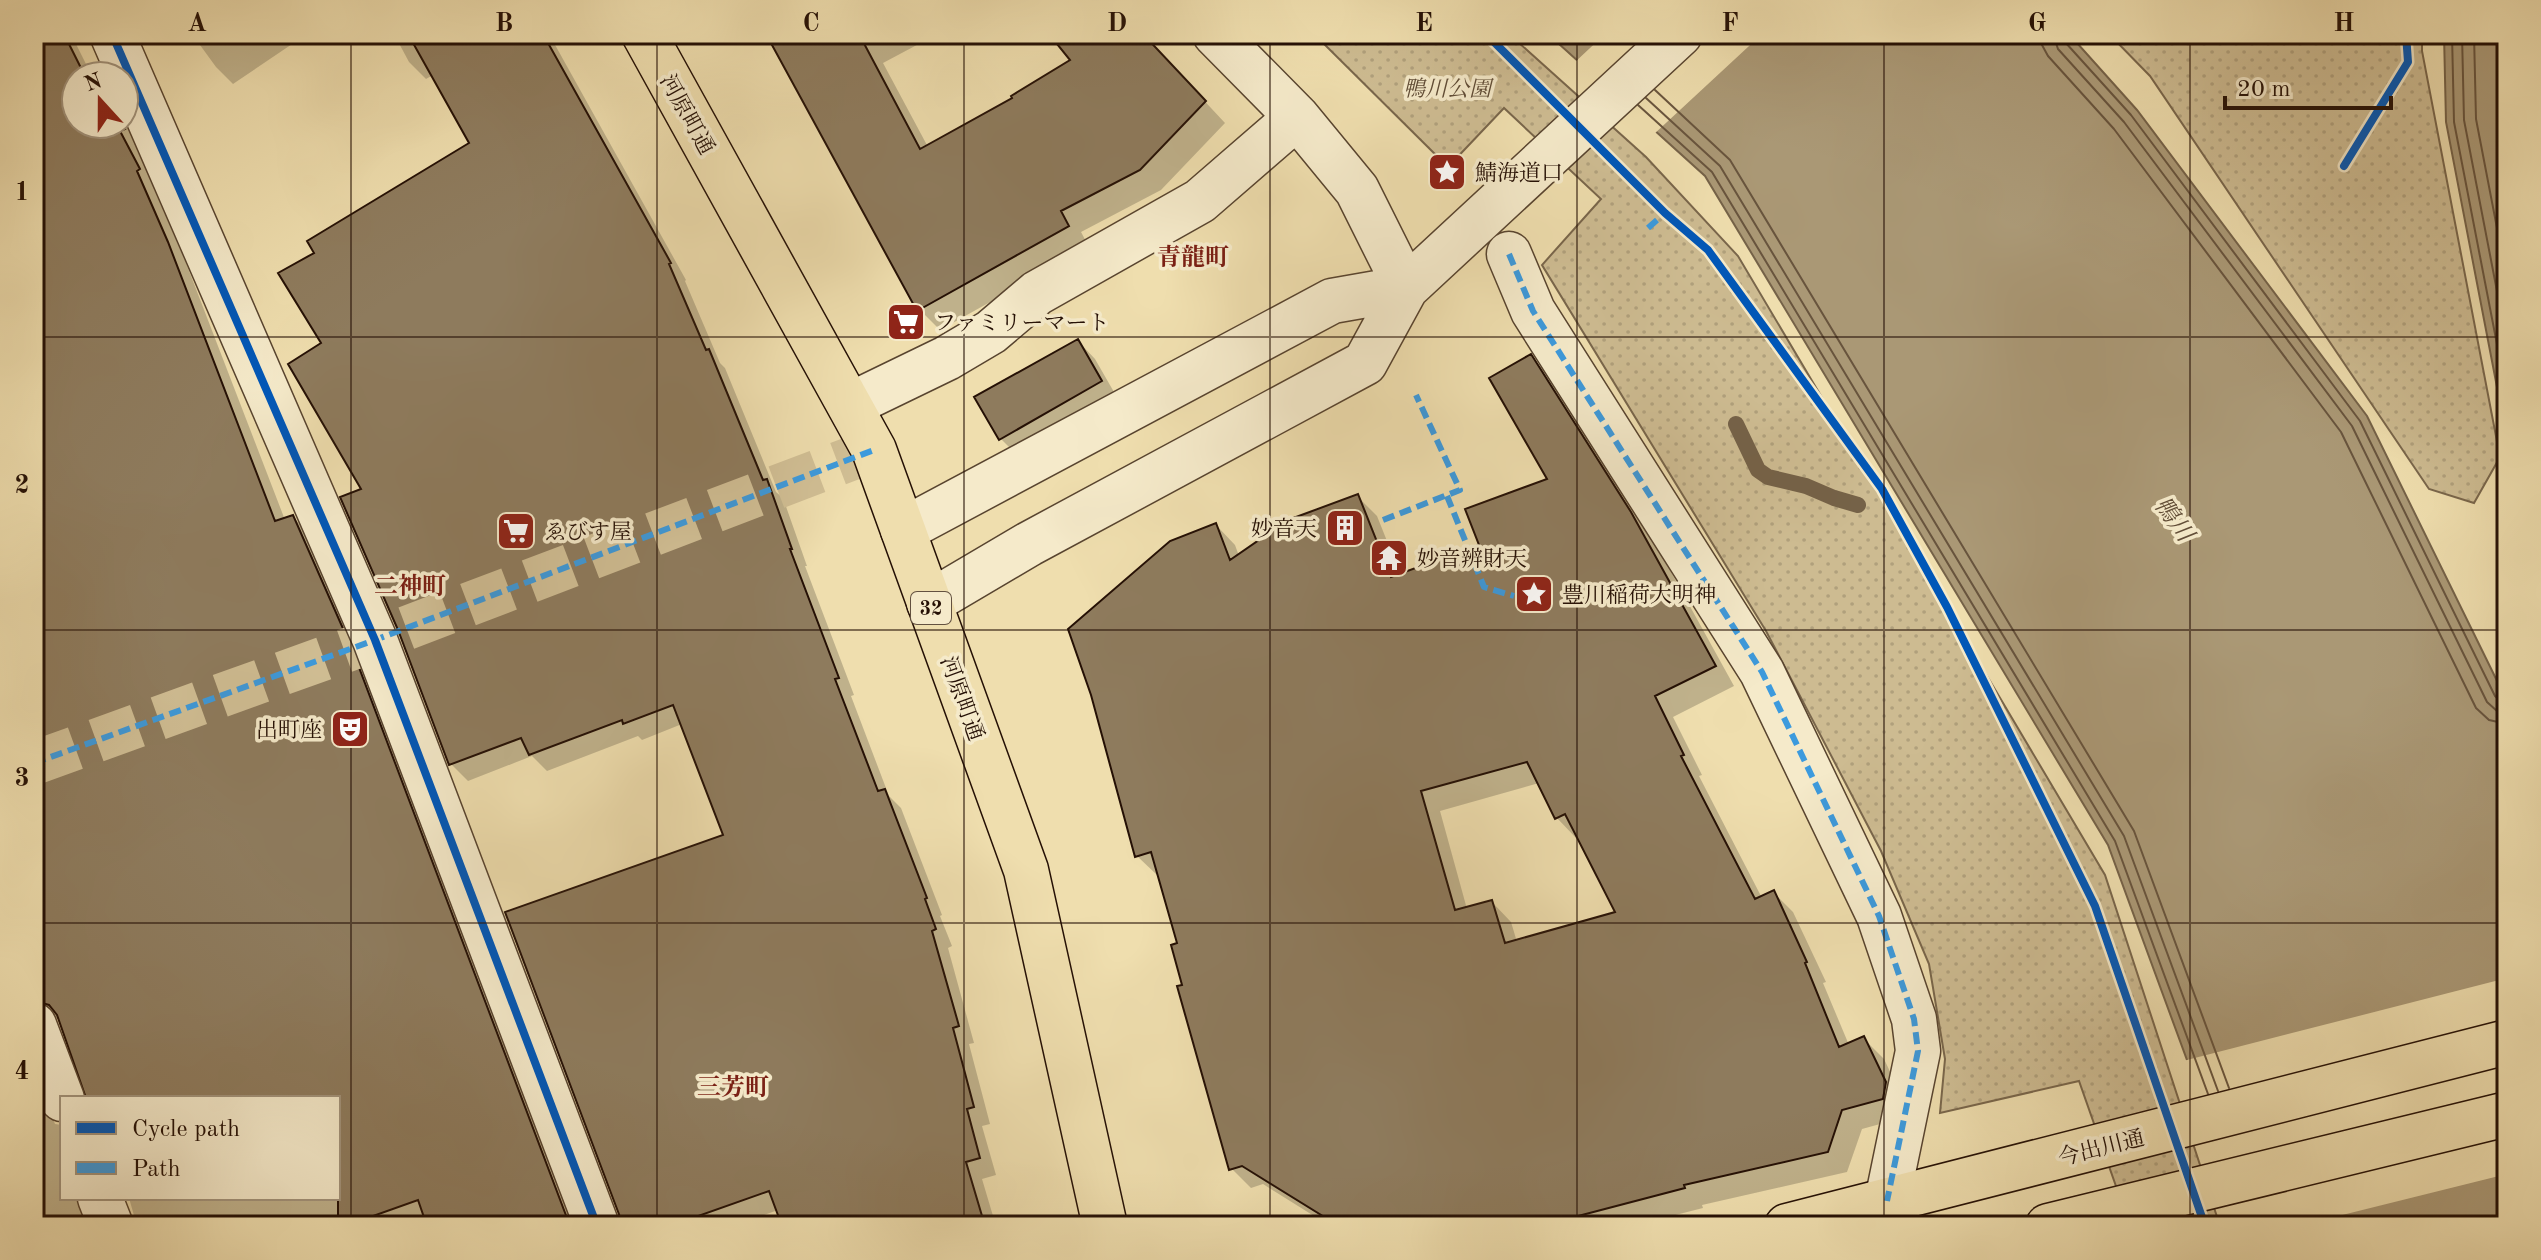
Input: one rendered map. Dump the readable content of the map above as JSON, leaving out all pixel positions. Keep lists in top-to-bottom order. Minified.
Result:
{"streets":{"main road":["河原町通","32","今出川通"]},"districts":["青龍町","二神町","三芳町"],"water":["鴨川"],"parks":["鴨川公園"],"places":{"place":["鯖海道口","豊川稲荷大明神"],"supermarket":["ファミリーマート","ゑびす屋"],"building":["妙音天"],"temple":["妙音辨財天"],"theatre":["出町座"]},"legend":["Cycle path","Path"],"scale_bar":"20 m","north":"top","grid":{"columns":["A","B","C","D","E","F","G","H"],"rows":["1","2","3","4"]}}
